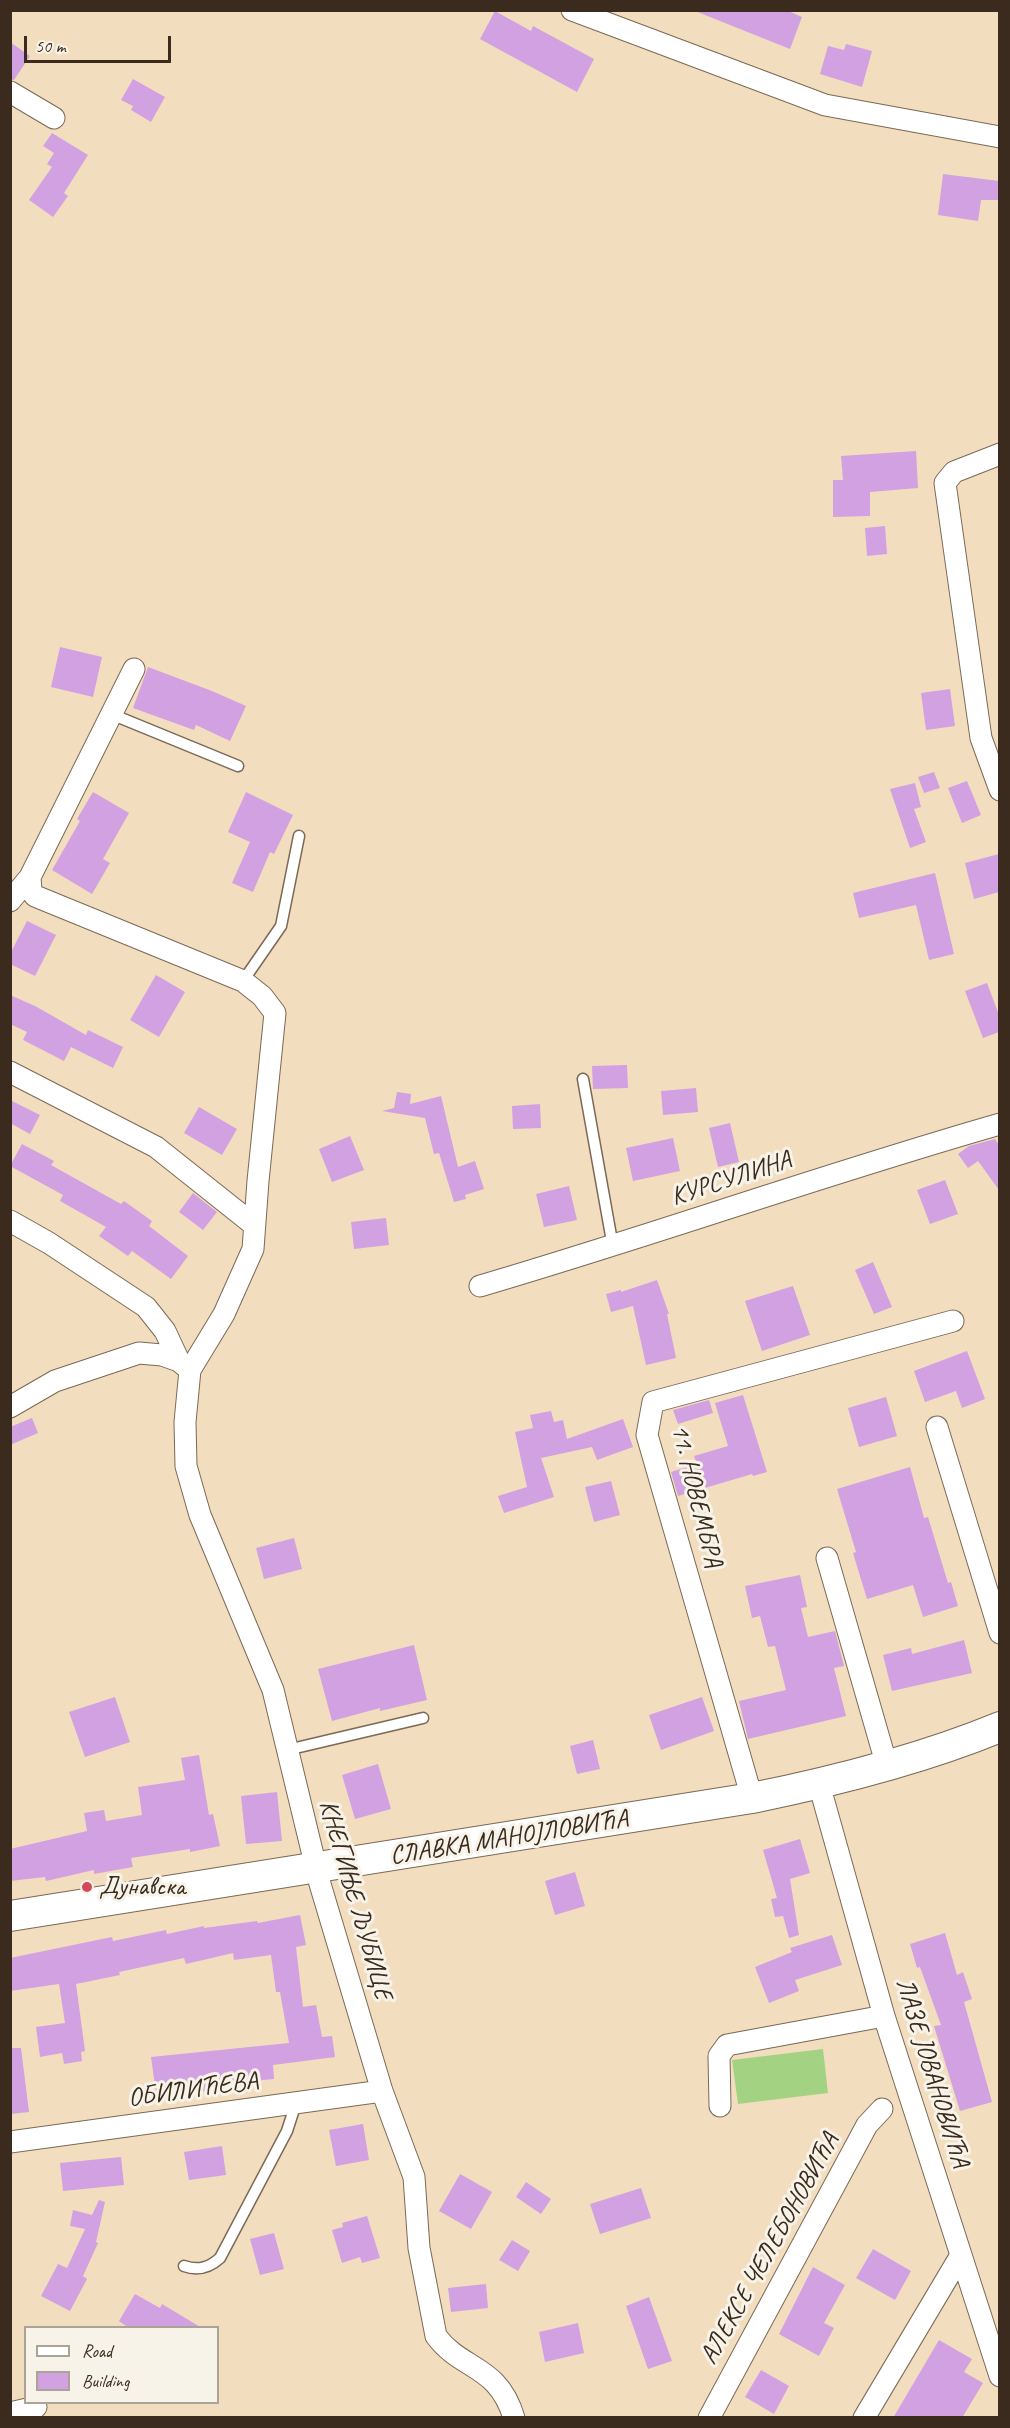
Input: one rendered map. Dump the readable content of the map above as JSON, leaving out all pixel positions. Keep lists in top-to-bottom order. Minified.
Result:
{"streets":{"main road":["СЛАВКА МАНОЈЛОВИЋА"],"street":["КУРСУЛИНА","11. НОВЕМБРА","КНЕГИЊЕ ЉУБИЦЕ","ЛАЗЕ ЈОВАНОВИЋА","ОБИЛИЋЕВА","АЛЕКСЕ ЧЕЛЕБОНОВИЋА"]},"crossings":[["11. НОВЕМБРА","СЛАВКА МАНОЈЛОВИЋА"],["СЛАВКА МАНОЈЛОВИЋА","КНЕГИЊЕ ЉУБИЦЕ"],["СЛАВКА МАНОЈЛОВИЋА","ЛАЗЕ ЈОВАНОВИЋА"],["КНЕГИЊЕ ЉУБИЦЕ","ОБИЛИЋЕВА"]],"places":["Дунавска"],"legend":["Road","Building"],"scale_bar":"50 m"}
